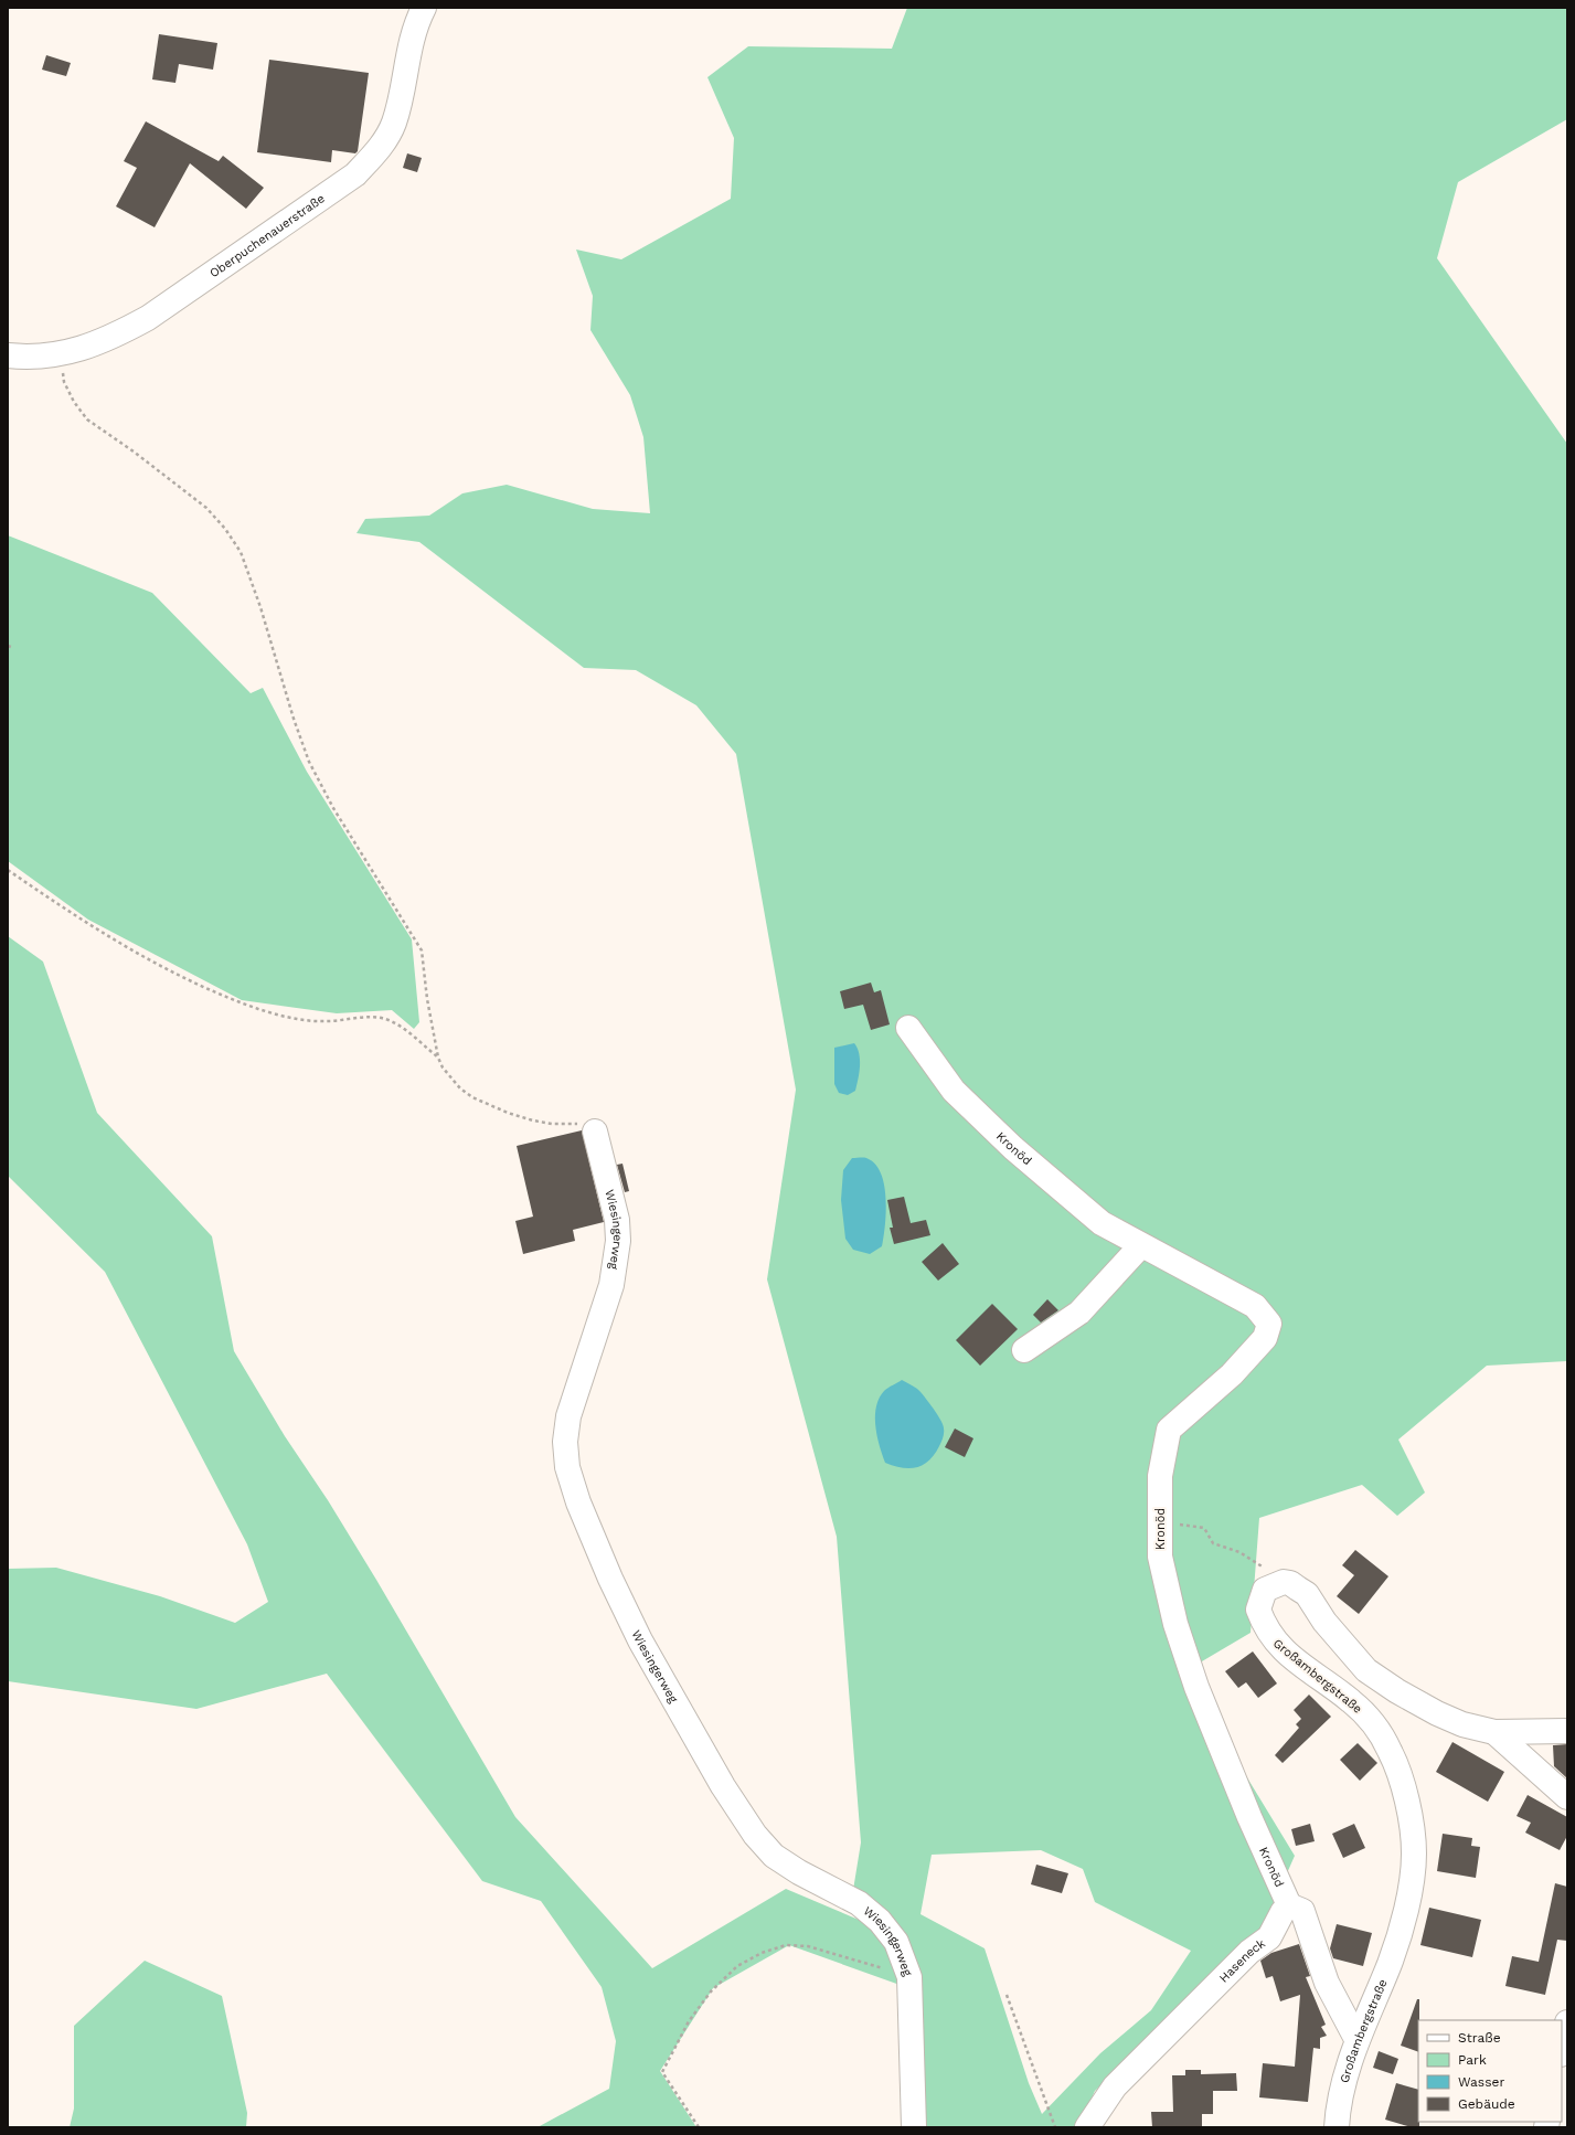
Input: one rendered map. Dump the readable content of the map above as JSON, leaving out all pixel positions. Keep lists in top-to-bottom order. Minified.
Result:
{"streets":{"street":["Oberpuchenauerstraße","Kronöd","Wiesingerweg","Großambergstraße","Haseneck"]},"crossings":[["Kronöd","Haseneck"]],"legend":["Straße","Park","Wasser","Gebäude"]}
